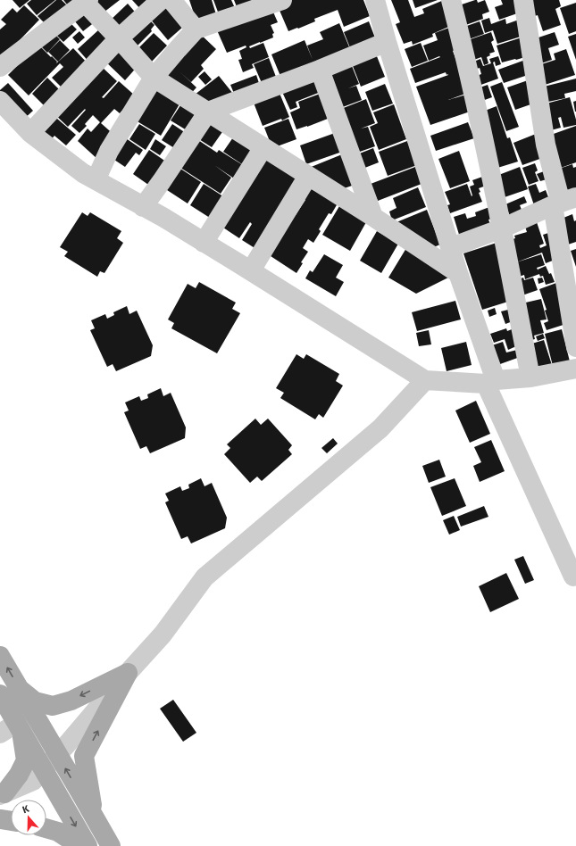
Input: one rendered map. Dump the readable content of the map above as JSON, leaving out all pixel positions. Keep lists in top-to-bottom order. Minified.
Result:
{"north":"top"}
